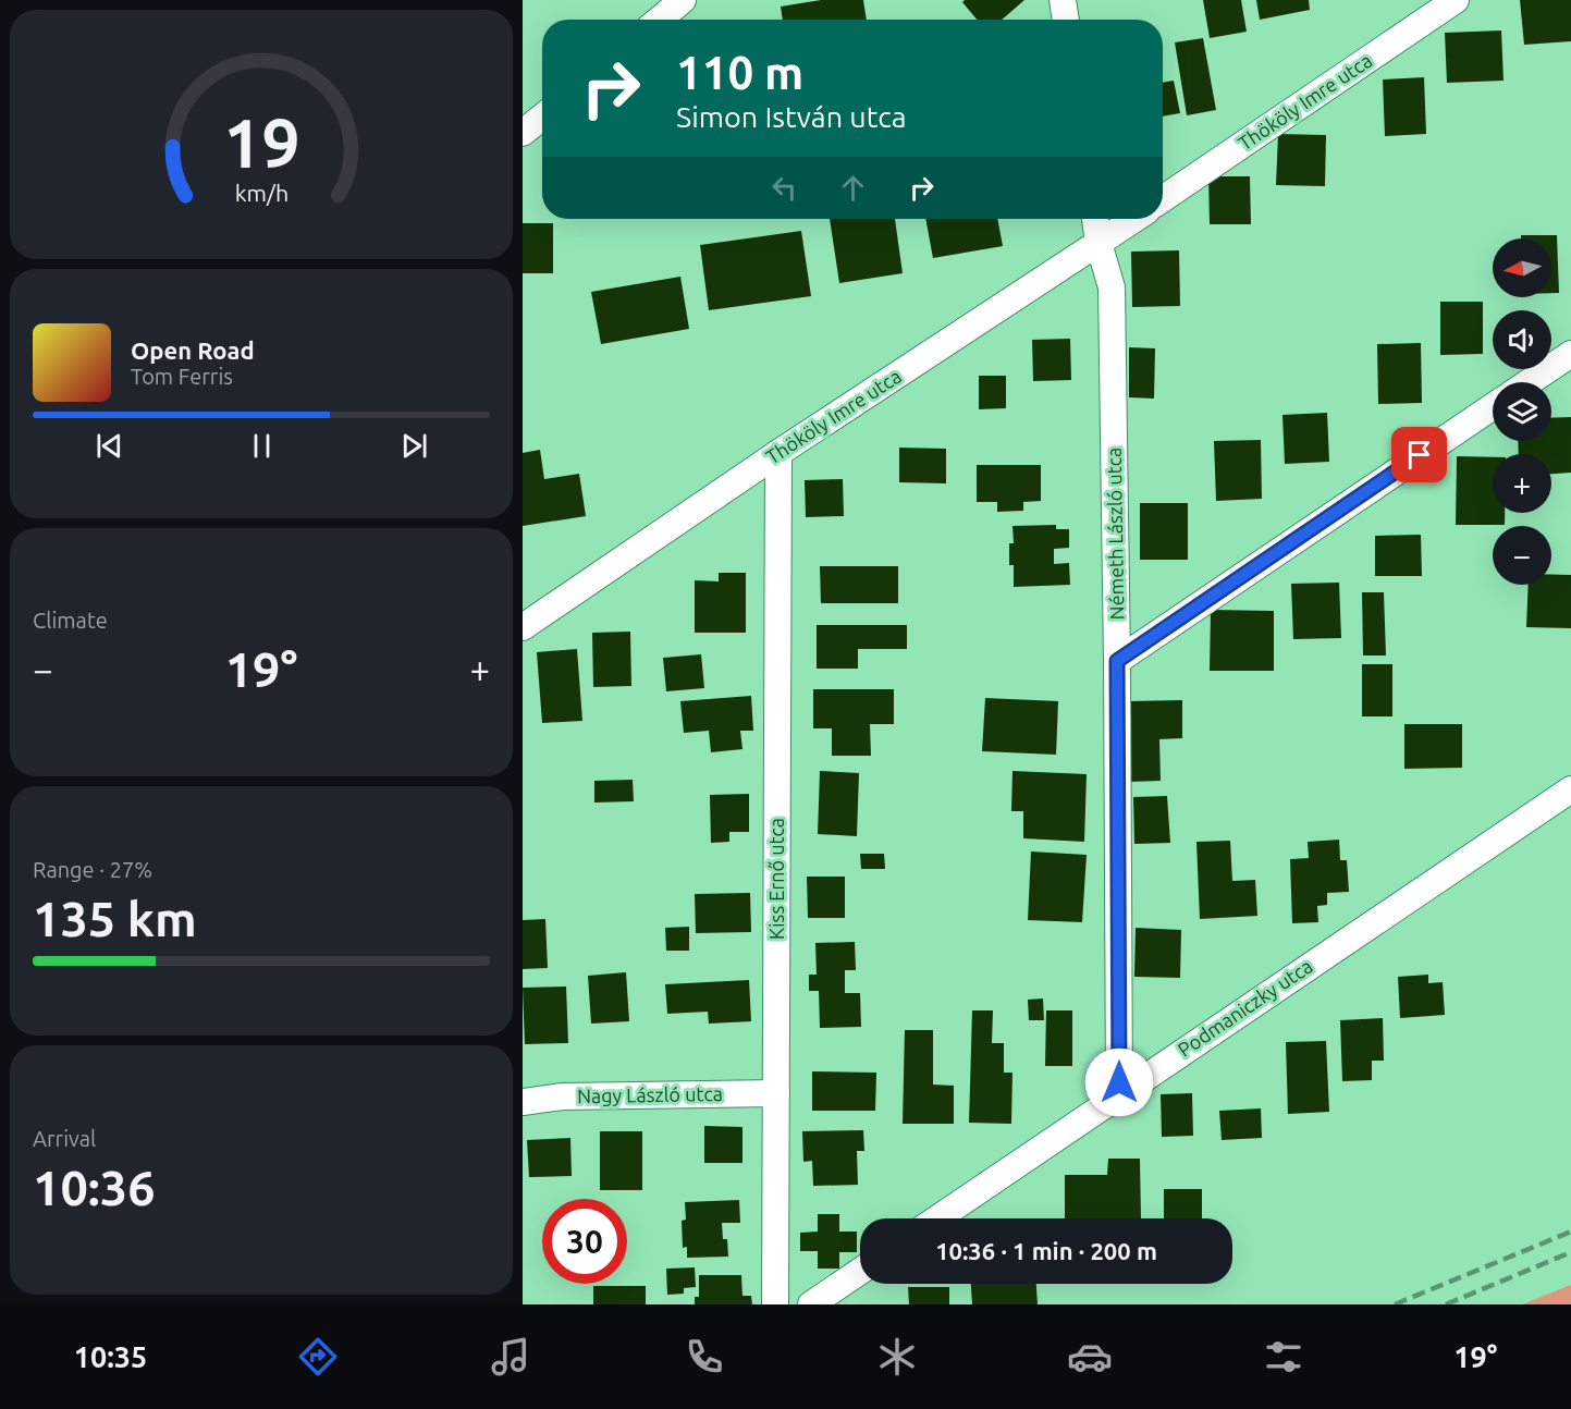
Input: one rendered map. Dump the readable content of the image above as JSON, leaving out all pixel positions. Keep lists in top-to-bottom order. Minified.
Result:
{"streets":{"street":["Thököly Imre utca","Németh László utca","Kiss Ernő utca","Podmaniczky utca","Nagy László utca"]},"crossings":[["Thököly Imre utca","Németh László utca"],["Thököly Imre utca","Kiss Ernő utca"],["Németh László utca","Podmaniczky utca"],["Kiss Ernő utca","Nagy László utca"]],"north":"left","page":{"turn":["110 m","Simon István utca"],"map_buttons":["+","−"],"song":["Open Road","Tom Ferris"],"tile":["Climate",["Range · 27%","135 km"],["Arrival","10:36"]],"heat":["−","19°","+"],"limit":"30","trip":"10:36 · 1 min · 200 m","tabs":["10:35","19°"],"gauge":["19","km/h"]}}
